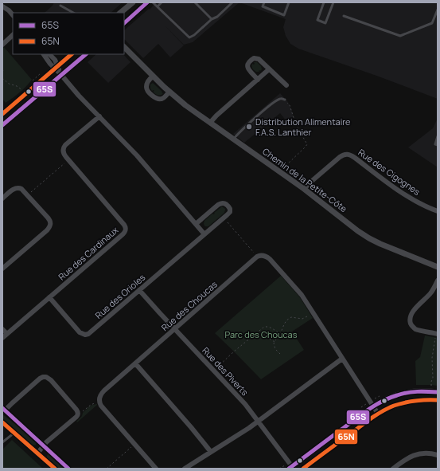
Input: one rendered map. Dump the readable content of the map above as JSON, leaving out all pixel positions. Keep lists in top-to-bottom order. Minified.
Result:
{"streets":{"street":["Rue des Cigognes","Chemin de la Petite-Côte","Rue des Cardinaux","Rue des Orioles","Rue des Choucas","Rue des Piverts"]},"crossings":[["Rue des Cigognes","Chemin de la Petite-Côte"],["Rue des Cardinaux","Rue des Orioles"],["Rue des Orioles","Rue des Piverts"],["Rue des Choucas","Rue des Piverts"]],"parks":["Parc des Choucas"],"places":["Distribution Alimentaire F.A.S. Lanthier"],"lines":["transit line 65S","transit line 65N"],"legend":["65S","65N"]}
